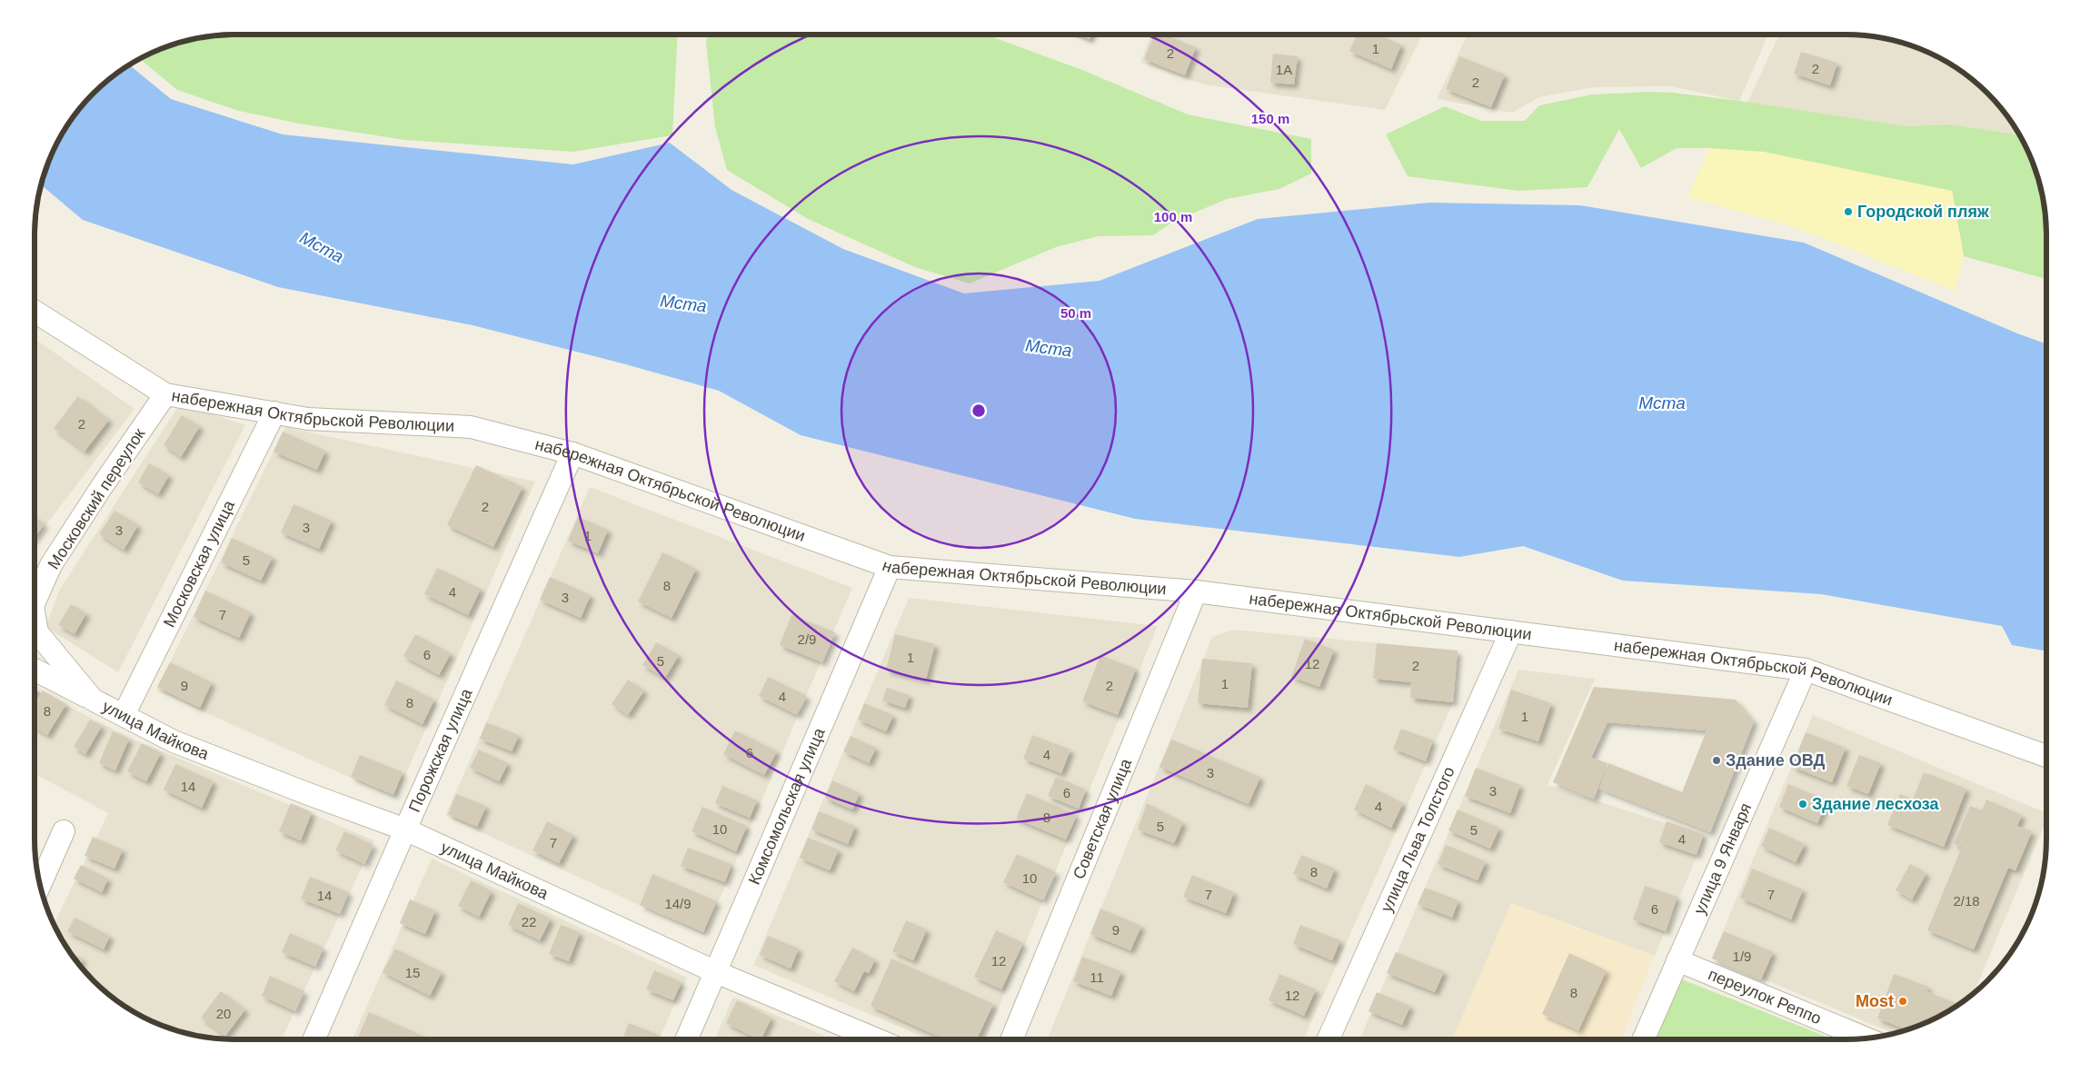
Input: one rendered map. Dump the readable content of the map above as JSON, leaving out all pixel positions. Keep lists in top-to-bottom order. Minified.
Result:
{"streets":{"street":["набережная Октябрьской Революции","Московский переулок","Московская улица","улица Майкова","Порожская улица","Комсомольская улица","Советская улица","улица Льва Толстого","улица 9 Января","переулок Реппо"]},"crossings":[["набережная Октябрьской Революции","Московский переулок"],["набережная Октябрьской Революции","Московская улица"],["набережная Октябрьской Революции","Порожская улица"],["набережная Октябрьской Революции","Комсомольская улица"],["набережная Октябрьской Революции","Советская улица"],["набережная Октябрьской Революции","улица Льва Толстого"],["набережная Октябрьской Революции","улица 9 Января"],["Московский переулок","улица Майкова"],["Московская улица","улица Майкова"],["улица Майкова","Порожская улица"],["улица Майкова","Комсомольская улица"],["улица 9 Января","переулок Реппо"]],"water":["Мста"],"places":["Городской пляж","Здание ОВД","Здание лесхоза","Most"],"house_numbers":["1","2","2","1А","2","2","2","3","3","1","5","8","4","3","7","2/9","6","1","5","12","2","1","9","2","4","8","8","1","6","4","3","14","3","6","4","8","5","10","5","4","7","8","10","7","7","14","2/18","14/9","6","22","9","1/9","12","15","11","8","12","20"],"rings":["150 m","100 m","50 m"]}
